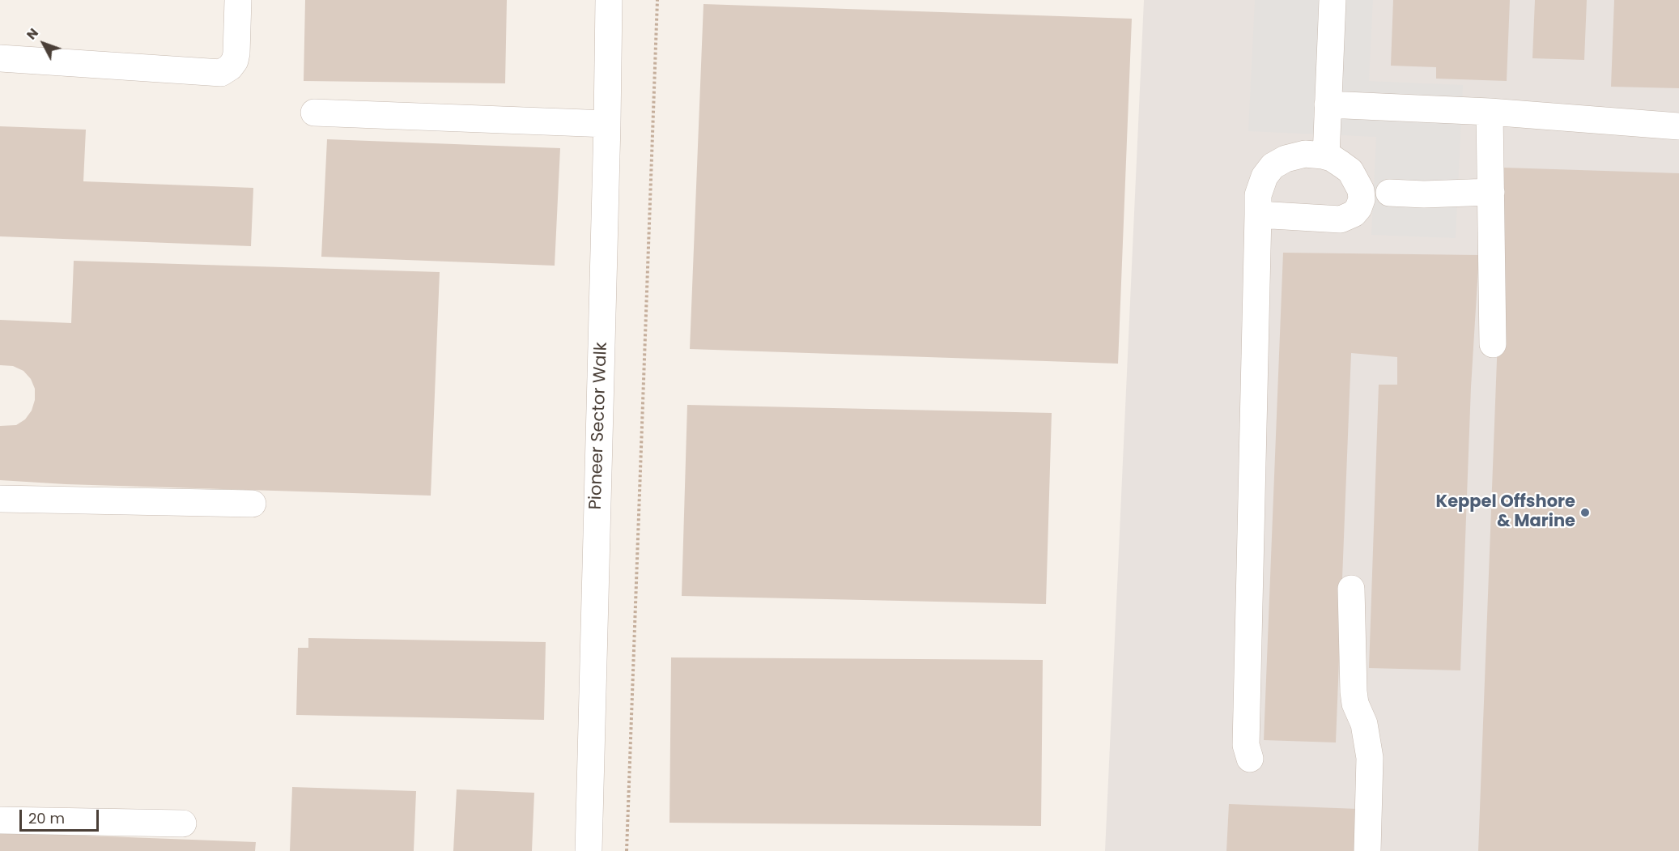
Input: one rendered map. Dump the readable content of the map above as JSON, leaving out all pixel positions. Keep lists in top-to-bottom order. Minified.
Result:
{"streets":{"street":["Pioneer Sector Walk"]},"places":["Keppel Offshore & Marine"],"scale_bar":"20 m","north":"top left"}
